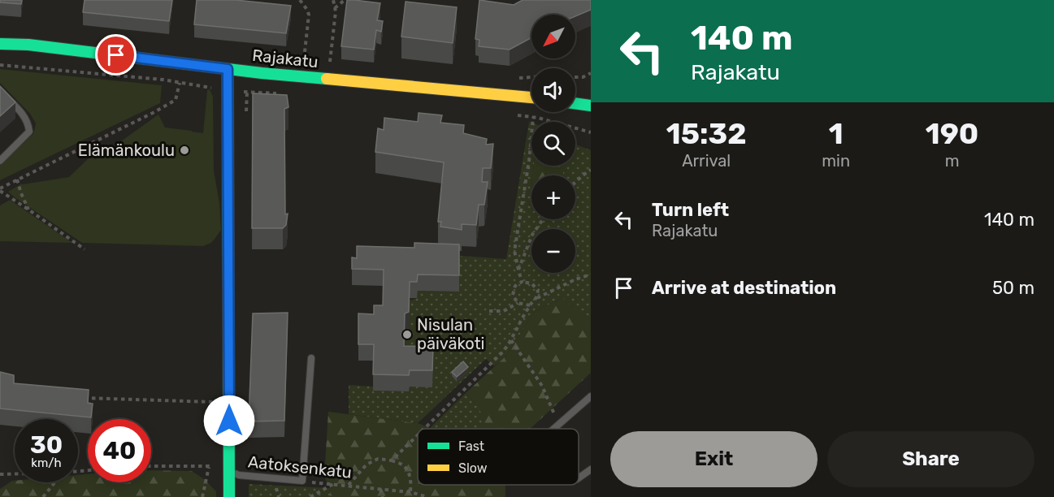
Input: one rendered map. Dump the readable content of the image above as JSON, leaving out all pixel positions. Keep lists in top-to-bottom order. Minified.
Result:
{"streets":{"main road":["Rajakatu"],"lane":["Aatoksenkatu"]},"places":["Elämänkoulu","Nisulan päiväkoti"],"legend":["Fast","Slow"],"north":"bottom left","page":{"turn":["140 m","Rajakatu"],"map_buttons":["+","−"],"eta":["15:32","Arrival","1","min","190","m"],"list":[{"name":"Turn left","note":"Rajakatu","value":"140 m"},{"name":"Arrive at destination","value":"50 m"}],"speed":"30 km/h","limit":"40","buttons":["Exit","Share"]}}
